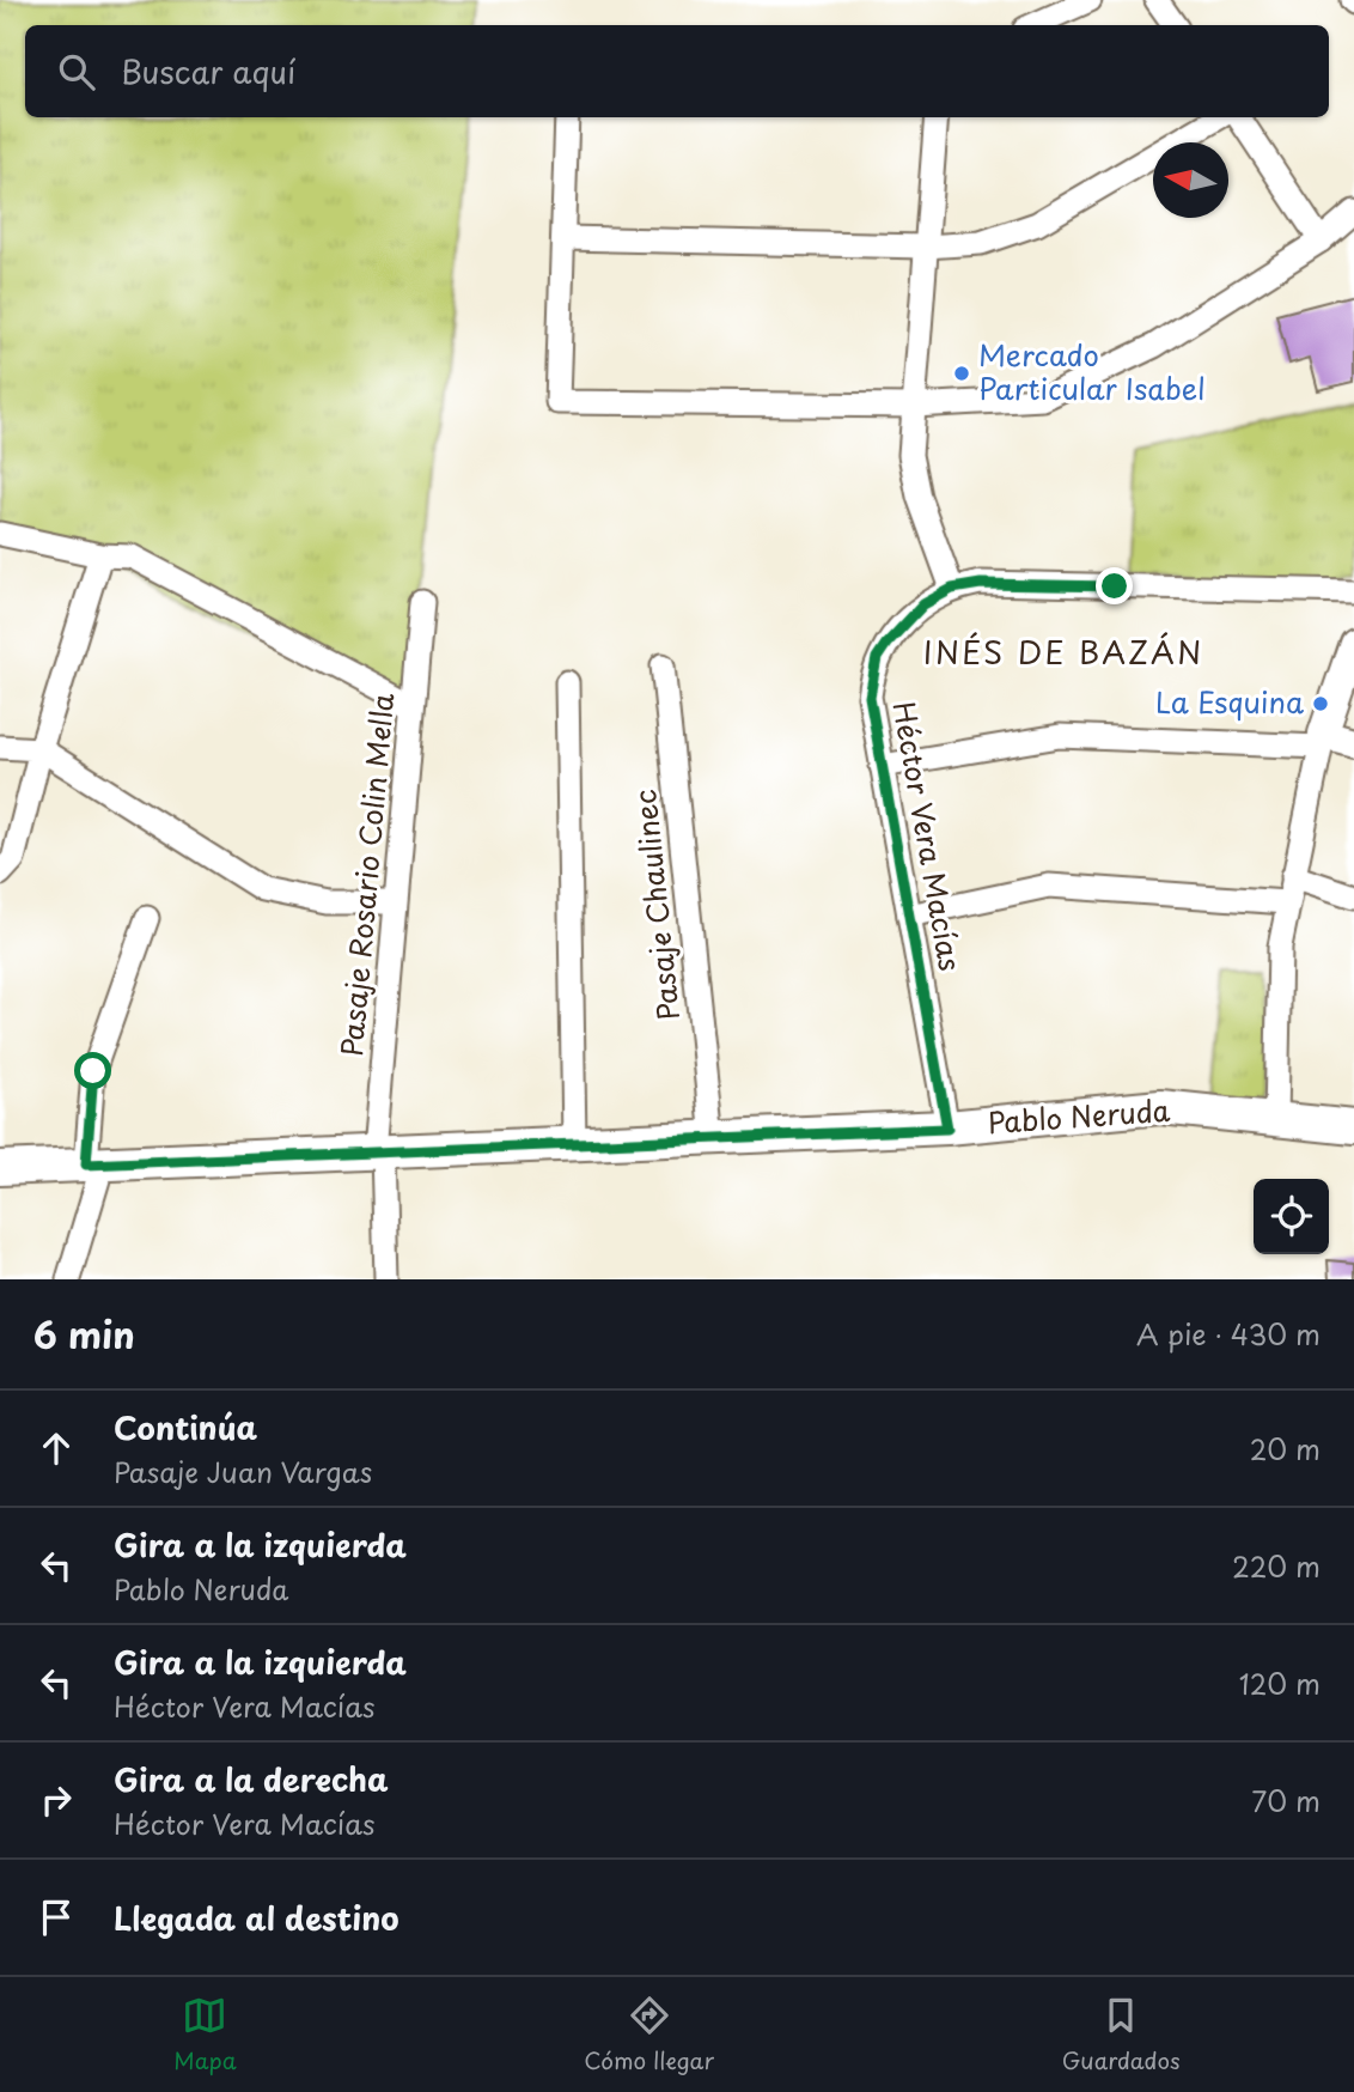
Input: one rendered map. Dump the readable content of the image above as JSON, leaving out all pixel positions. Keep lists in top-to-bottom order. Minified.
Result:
{"streets":{"main road":["Pablo Neruda"],"street":["Héctor Vera Macías","Pasaje Rosario Colin Mella","Pasaje Chaulinec"]},"crossings":[["Héctor Vera Macías","Pablo Neruda"],["Pasaje Rosario Colin Mella","Pablo Neruda"],["Pasaje Chaulinec","Pablo Neruda"]],"districts":["INÉS DE BAZÁN"],"places":["Mercado Particular Isabel","La Esquina"],"north":"left","page":{"search":"Buscar aquí","heading":["6 min","A pie · 430 m"],"list":[["Continúa","Pasaje Juan Vargas","20 m"],["Gira a la izquierda","Pablo Neruda","220 m"],["Gira a la izquierda","Héctor Vera Macías","120 m"],["Gira a la derecha","Héctor Vera Macías","70 m"],"Llegada al destino"],"nav":["Mapa","Cómo llegar","Guardados"]}}
